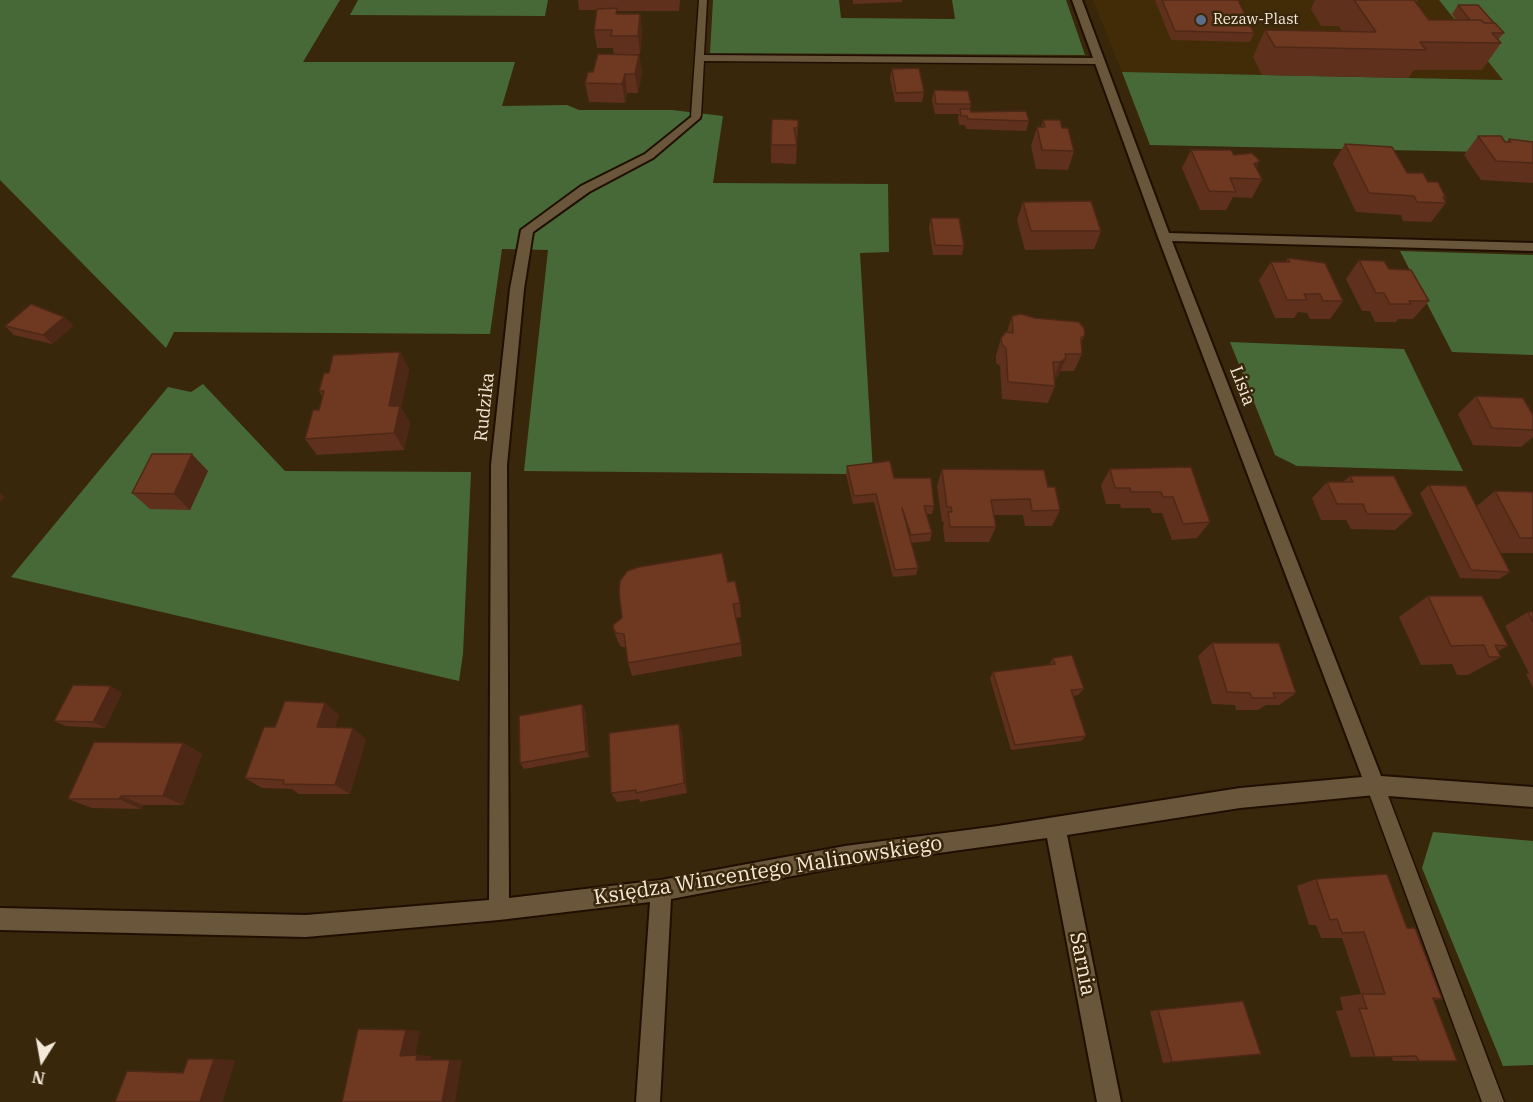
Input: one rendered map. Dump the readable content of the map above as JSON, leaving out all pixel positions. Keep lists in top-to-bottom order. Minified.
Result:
{"streets":{"street":["Lisia","Rudzika","Księdza Wincentego Malinowskiego","Sarnia"]},"crossings":[["Lisia","Księdza Wincentego Malinowskiego"],["Rudzika","Księdza Wincentego Malinowskiego"],["Księdza Wincentego Malinowskiego","Sarnia"]],"places":["Rezaw-Plast"],"north":"bottom"}
